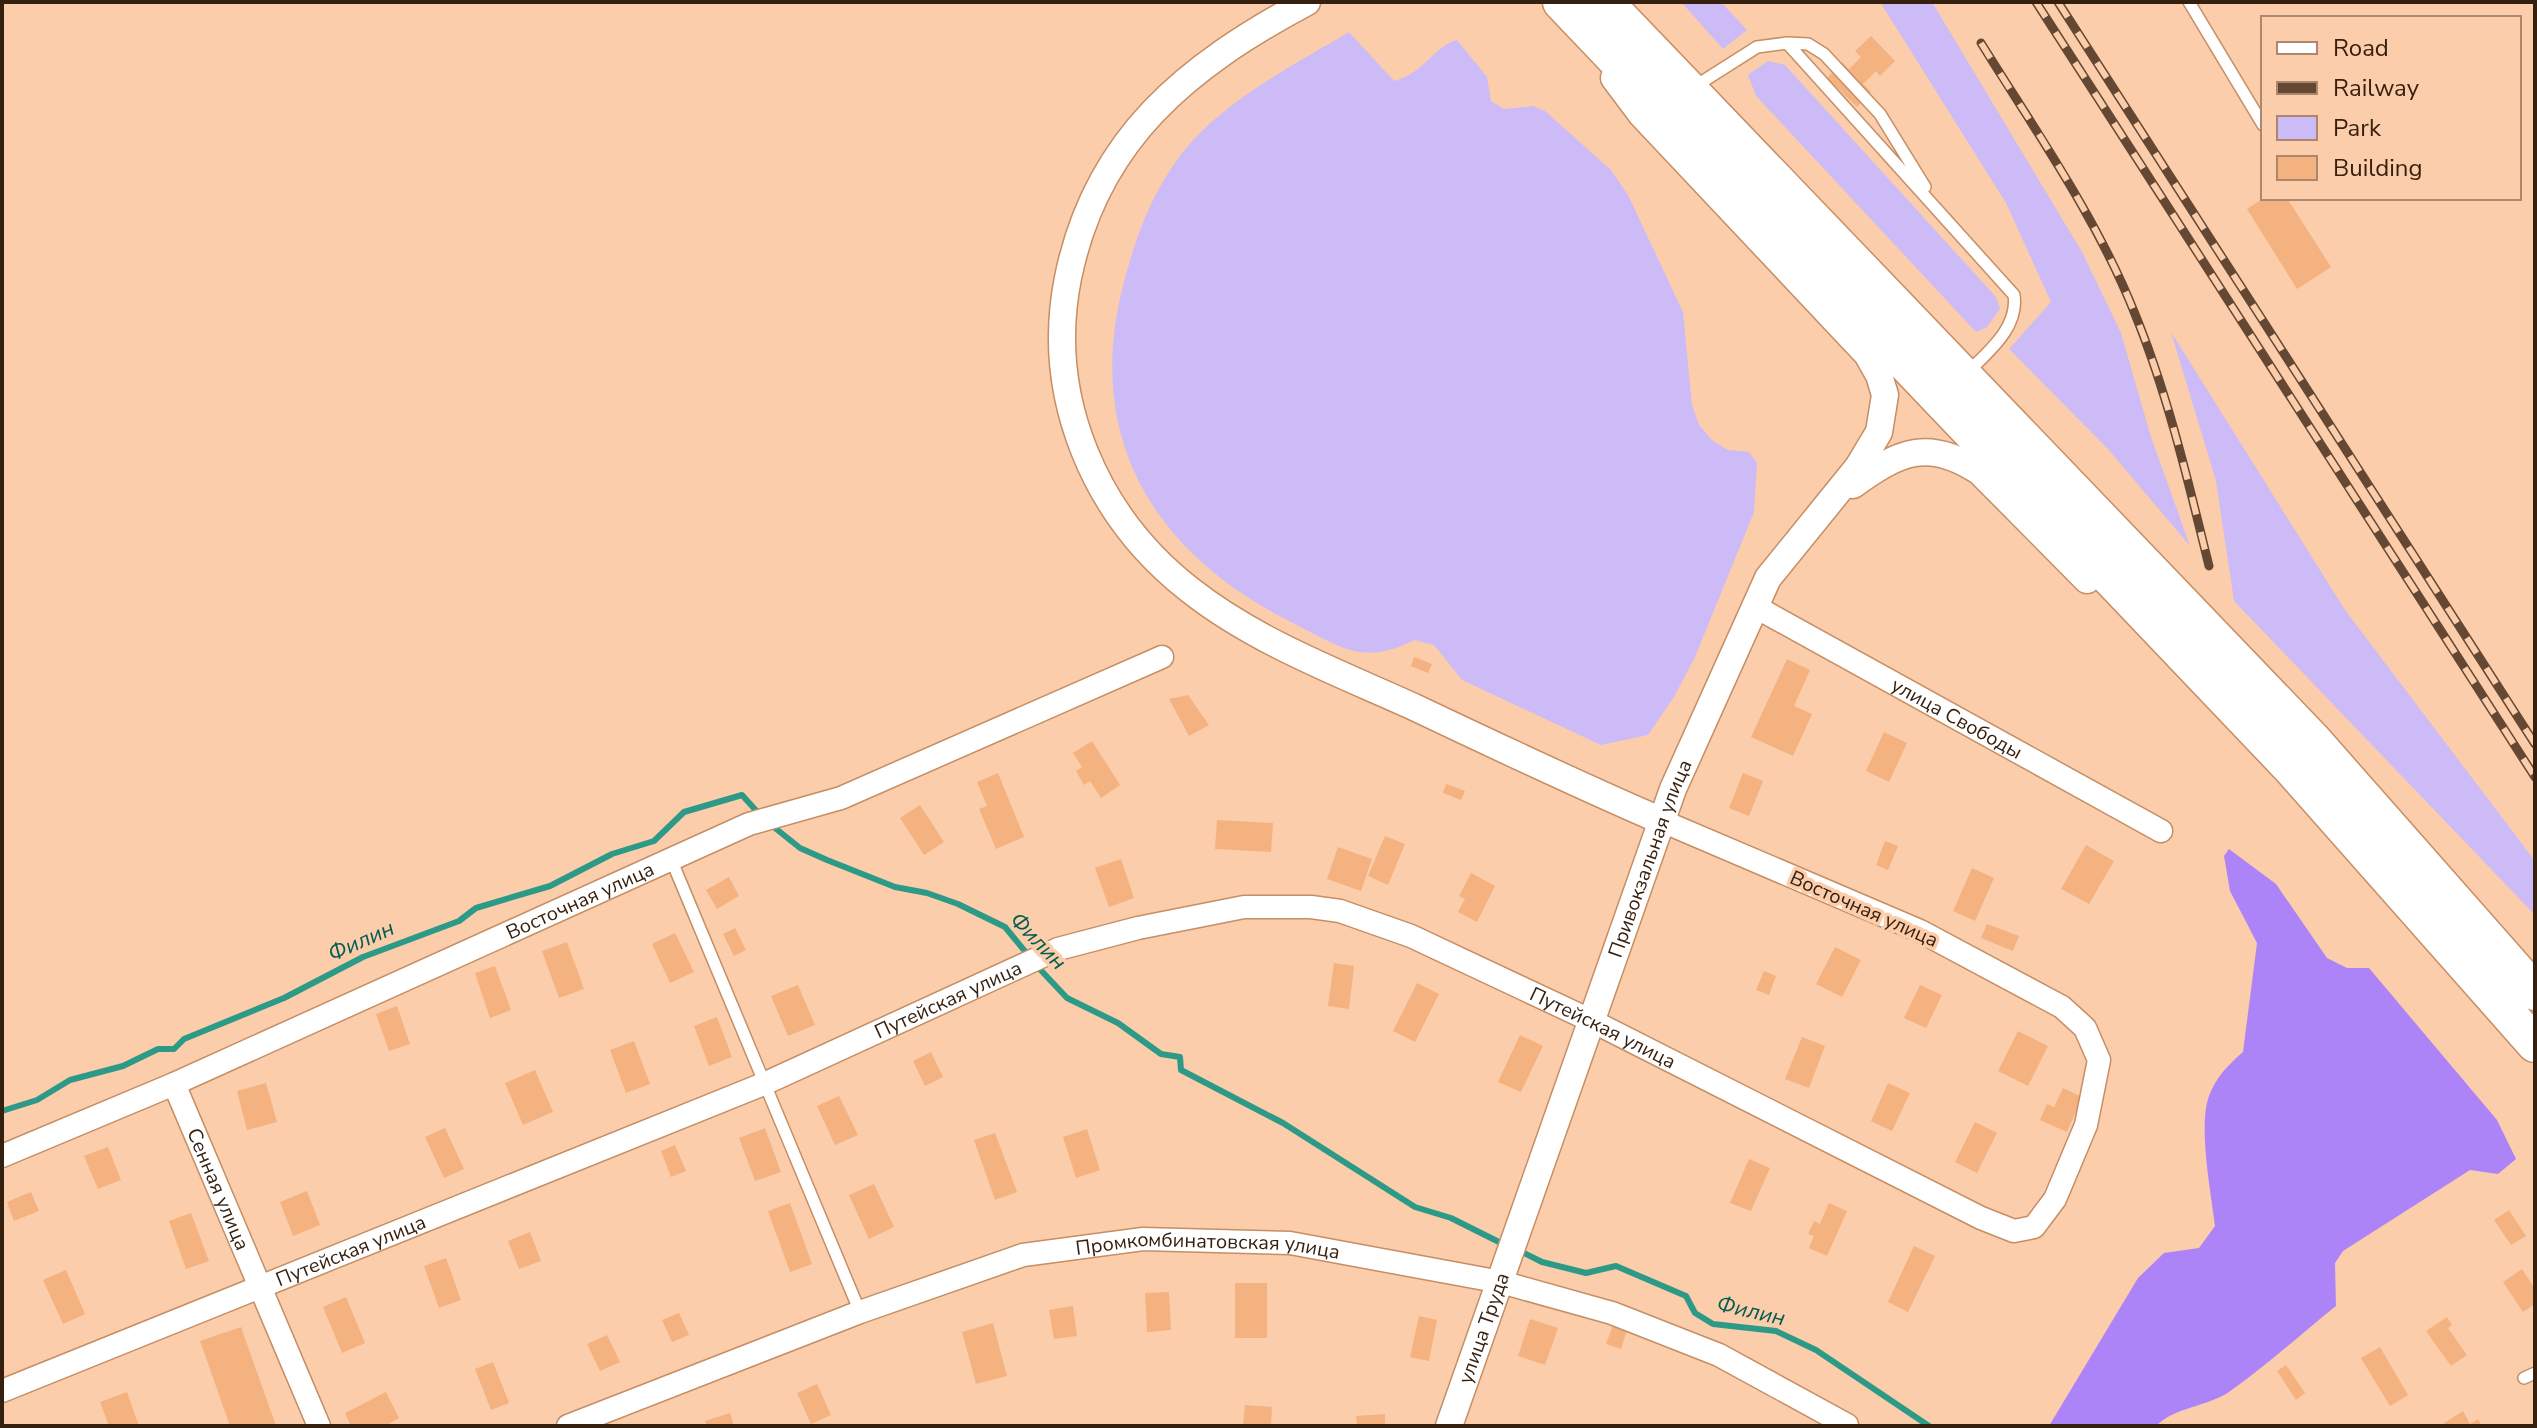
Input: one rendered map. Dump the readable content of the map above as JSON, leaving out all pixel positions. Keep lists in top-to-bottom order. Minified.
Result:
{"streets":{"street":["улица Свободы","Привокзальная улица","Восточная улица","Путейская улица","Сенная улица","Промкомбинатовская улица","улица Труда"]},"crossings":[["улица Свободы","Привокзальная улица"],["Привокзальная улица","Восточная улица"],["Привокзальная улица","Путейская улица"],["Привокзальная улица","улица Труда"],["Восточная улица","Путейская улица"],["Восточная улица","Сенная улица"],["Путейская улица","Сенная улица"],["Промкомбинатовская улица","улица Труда"]],"water":["Филин"],"legend":["Road","Railway","Park","Building"]}
